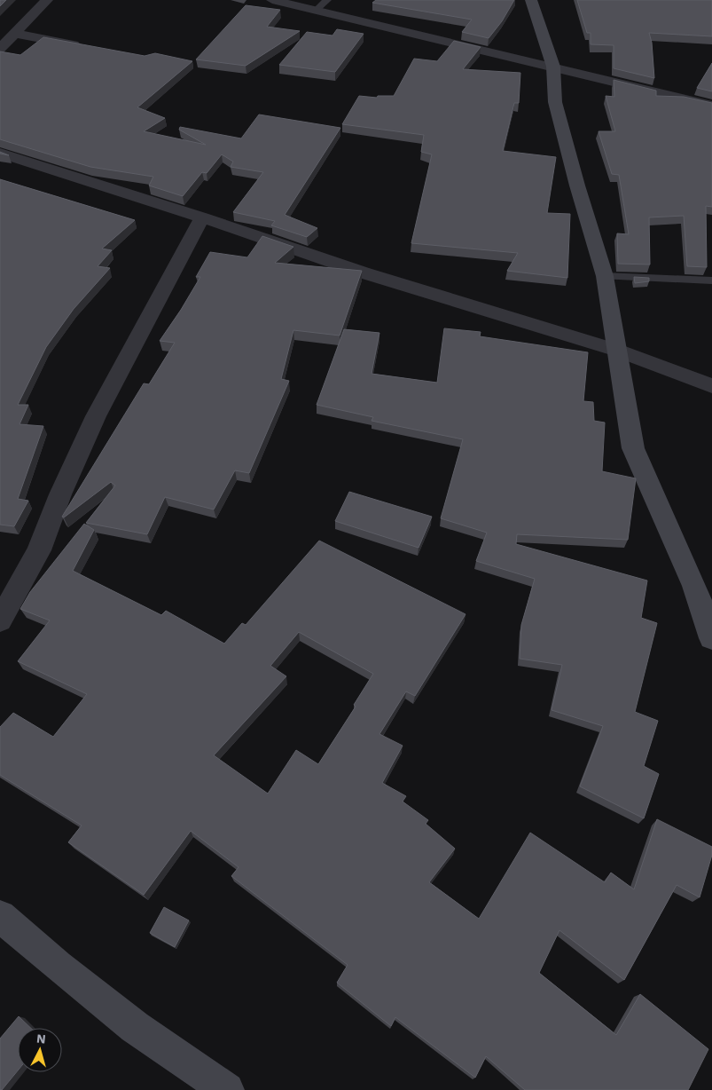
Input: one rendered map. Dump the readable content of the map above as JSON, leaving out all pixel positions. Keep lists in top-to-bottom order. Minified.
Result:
{"north":"top"}
